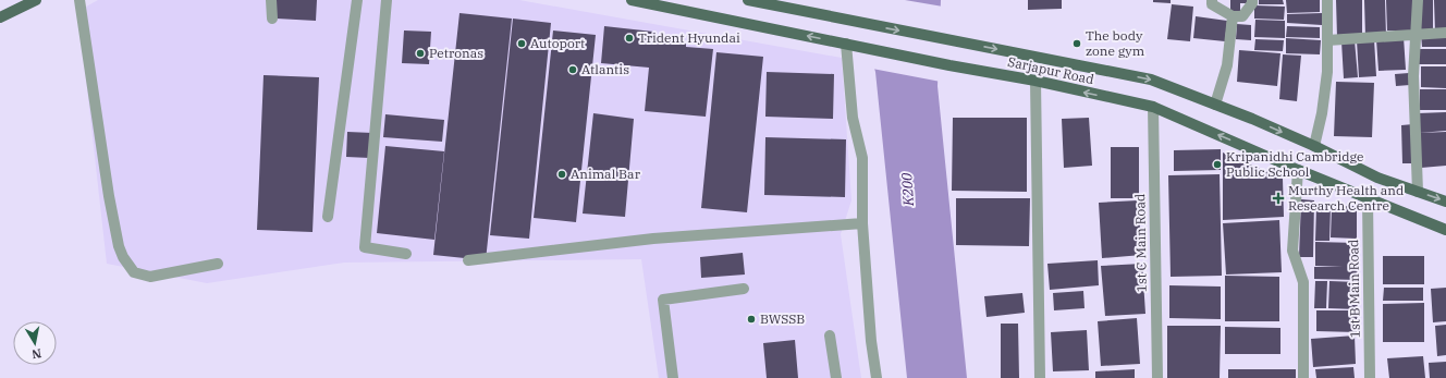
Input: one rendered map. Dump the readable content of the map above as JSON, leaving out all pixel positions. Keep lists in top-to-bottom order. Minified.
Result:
{"streets":{"main road":["Sarjapur Road"],"street":["1st C Main Road","1st B Main Road"]},"crossings":[["Sarjapur Road","1st C Main Road"],["Sarjapur Road","1st B Main Road"]],"water":["K200"],"places":{"other":["Trident Hyundai","Autoport","The body zone gym","Petronas","Atlantis","Kripanidhi Cambridge Public School","Animal Bar","BWSSB"],"health":["Murthy Health and Research Centre"]},"north":"bottom"}
